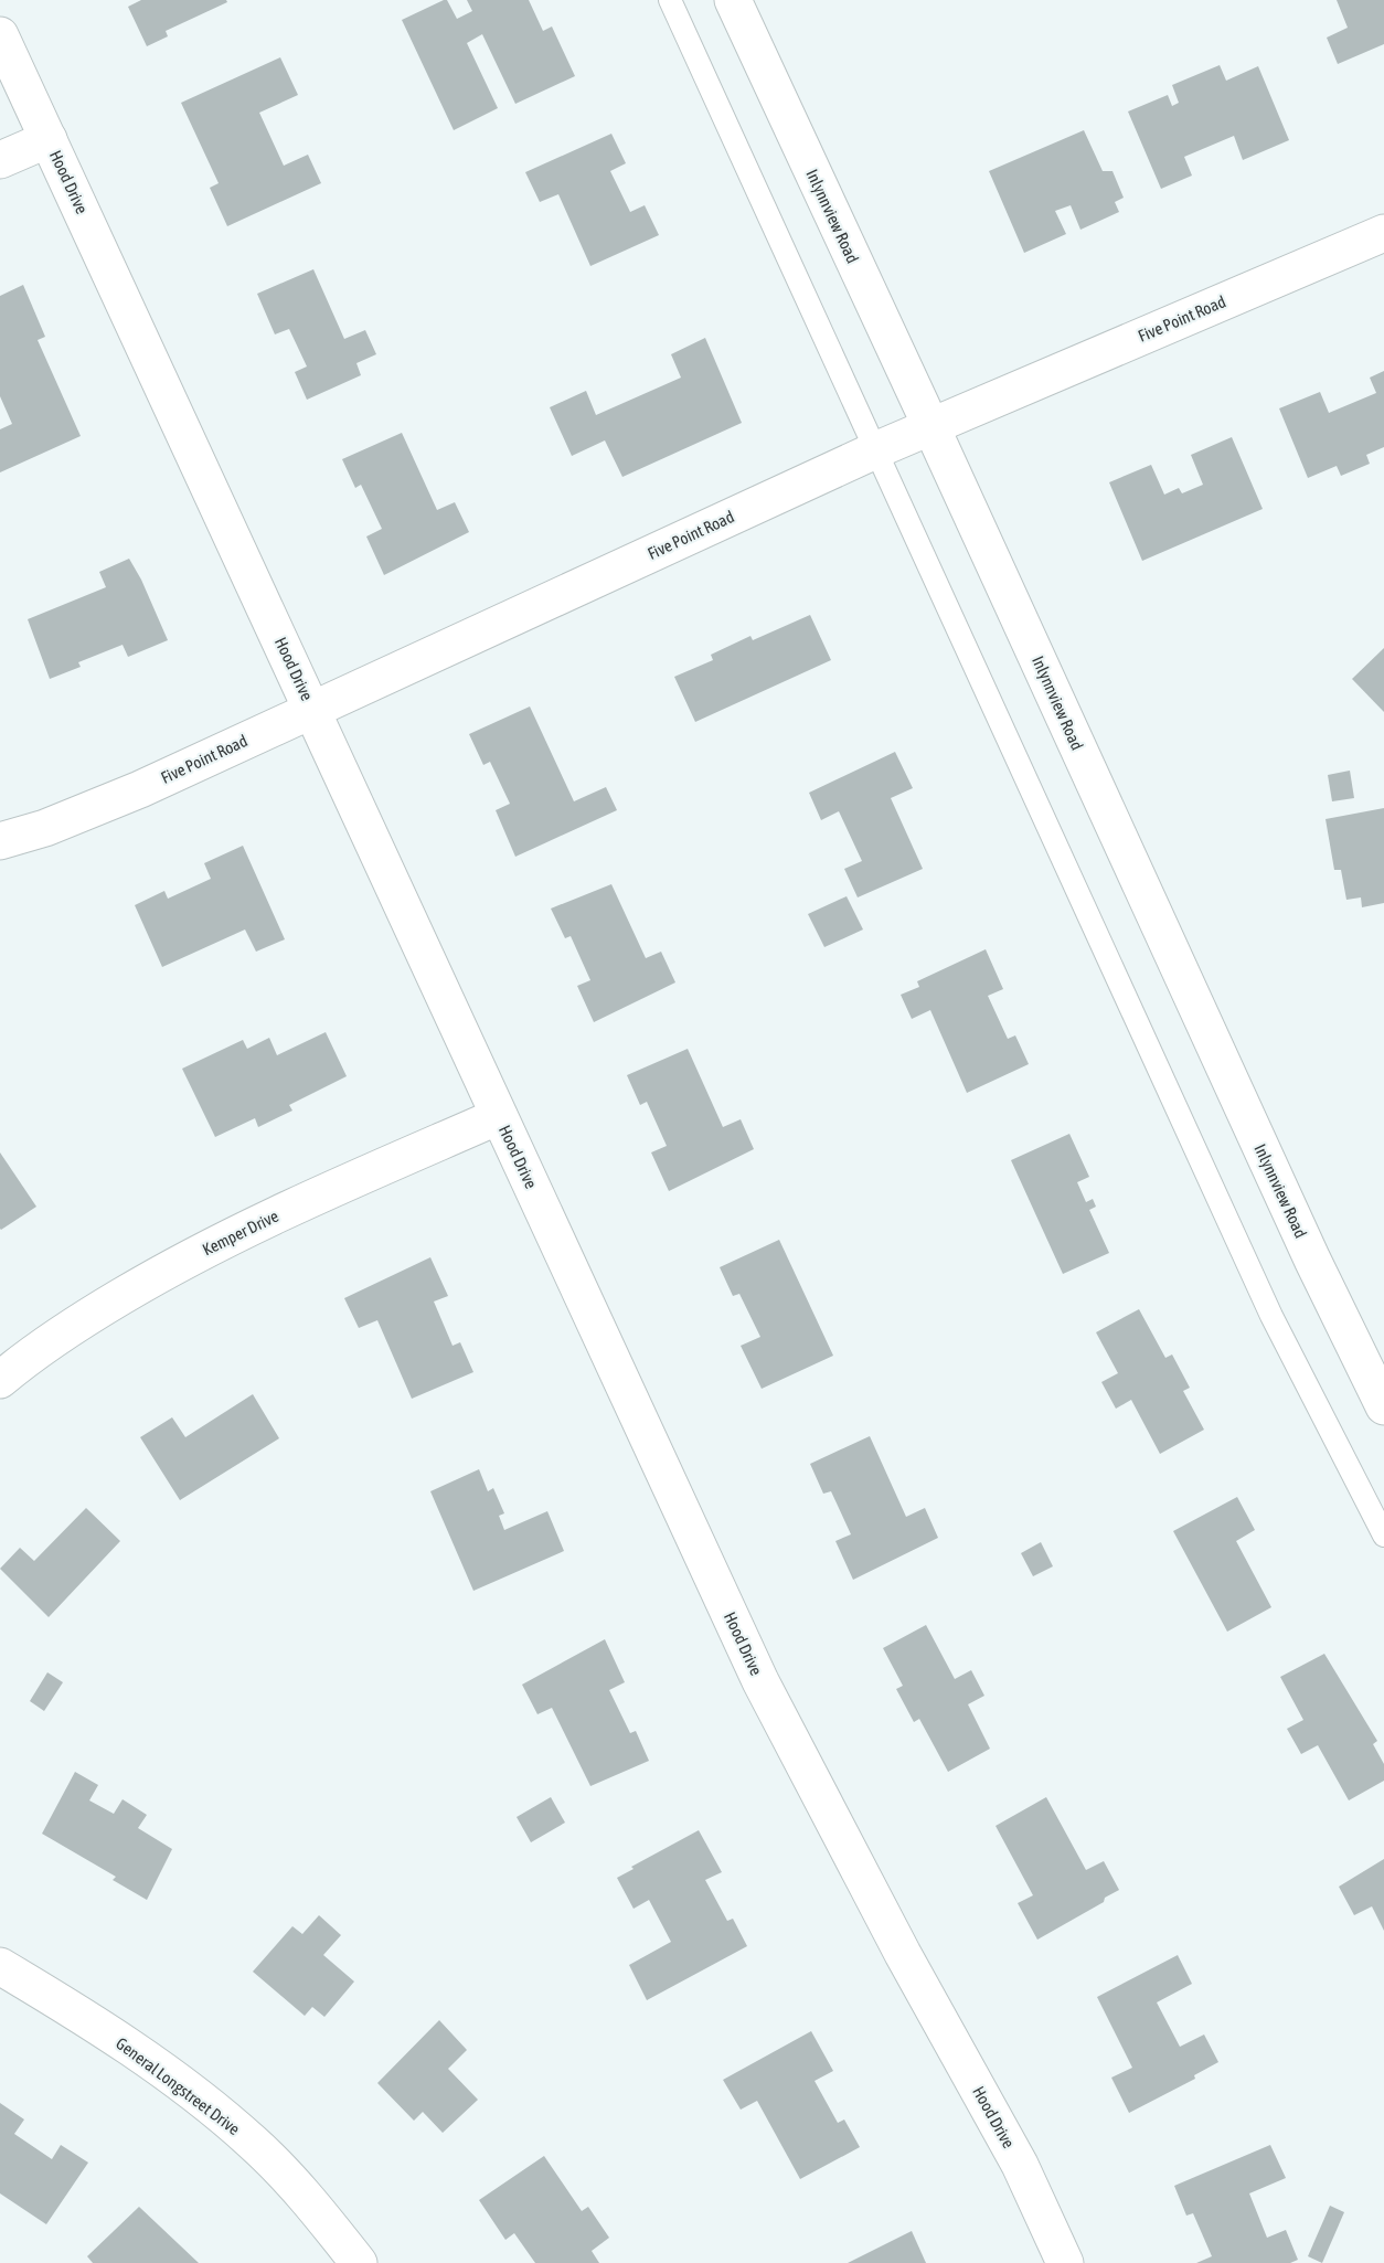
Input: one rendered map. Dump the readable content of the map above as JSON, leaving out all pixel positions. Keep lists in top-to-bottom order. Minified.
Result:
{"streets":{"street":["Hood Drive","Inlynnview Road","Five Point Road","Kemper Drive","General Longstreet Drive"]},"crossings":[["Hood Drive","Five Point Road"],["Hood Drive","Kemper Drive"],["Inlynnview Road","Five Point Road"]]}
